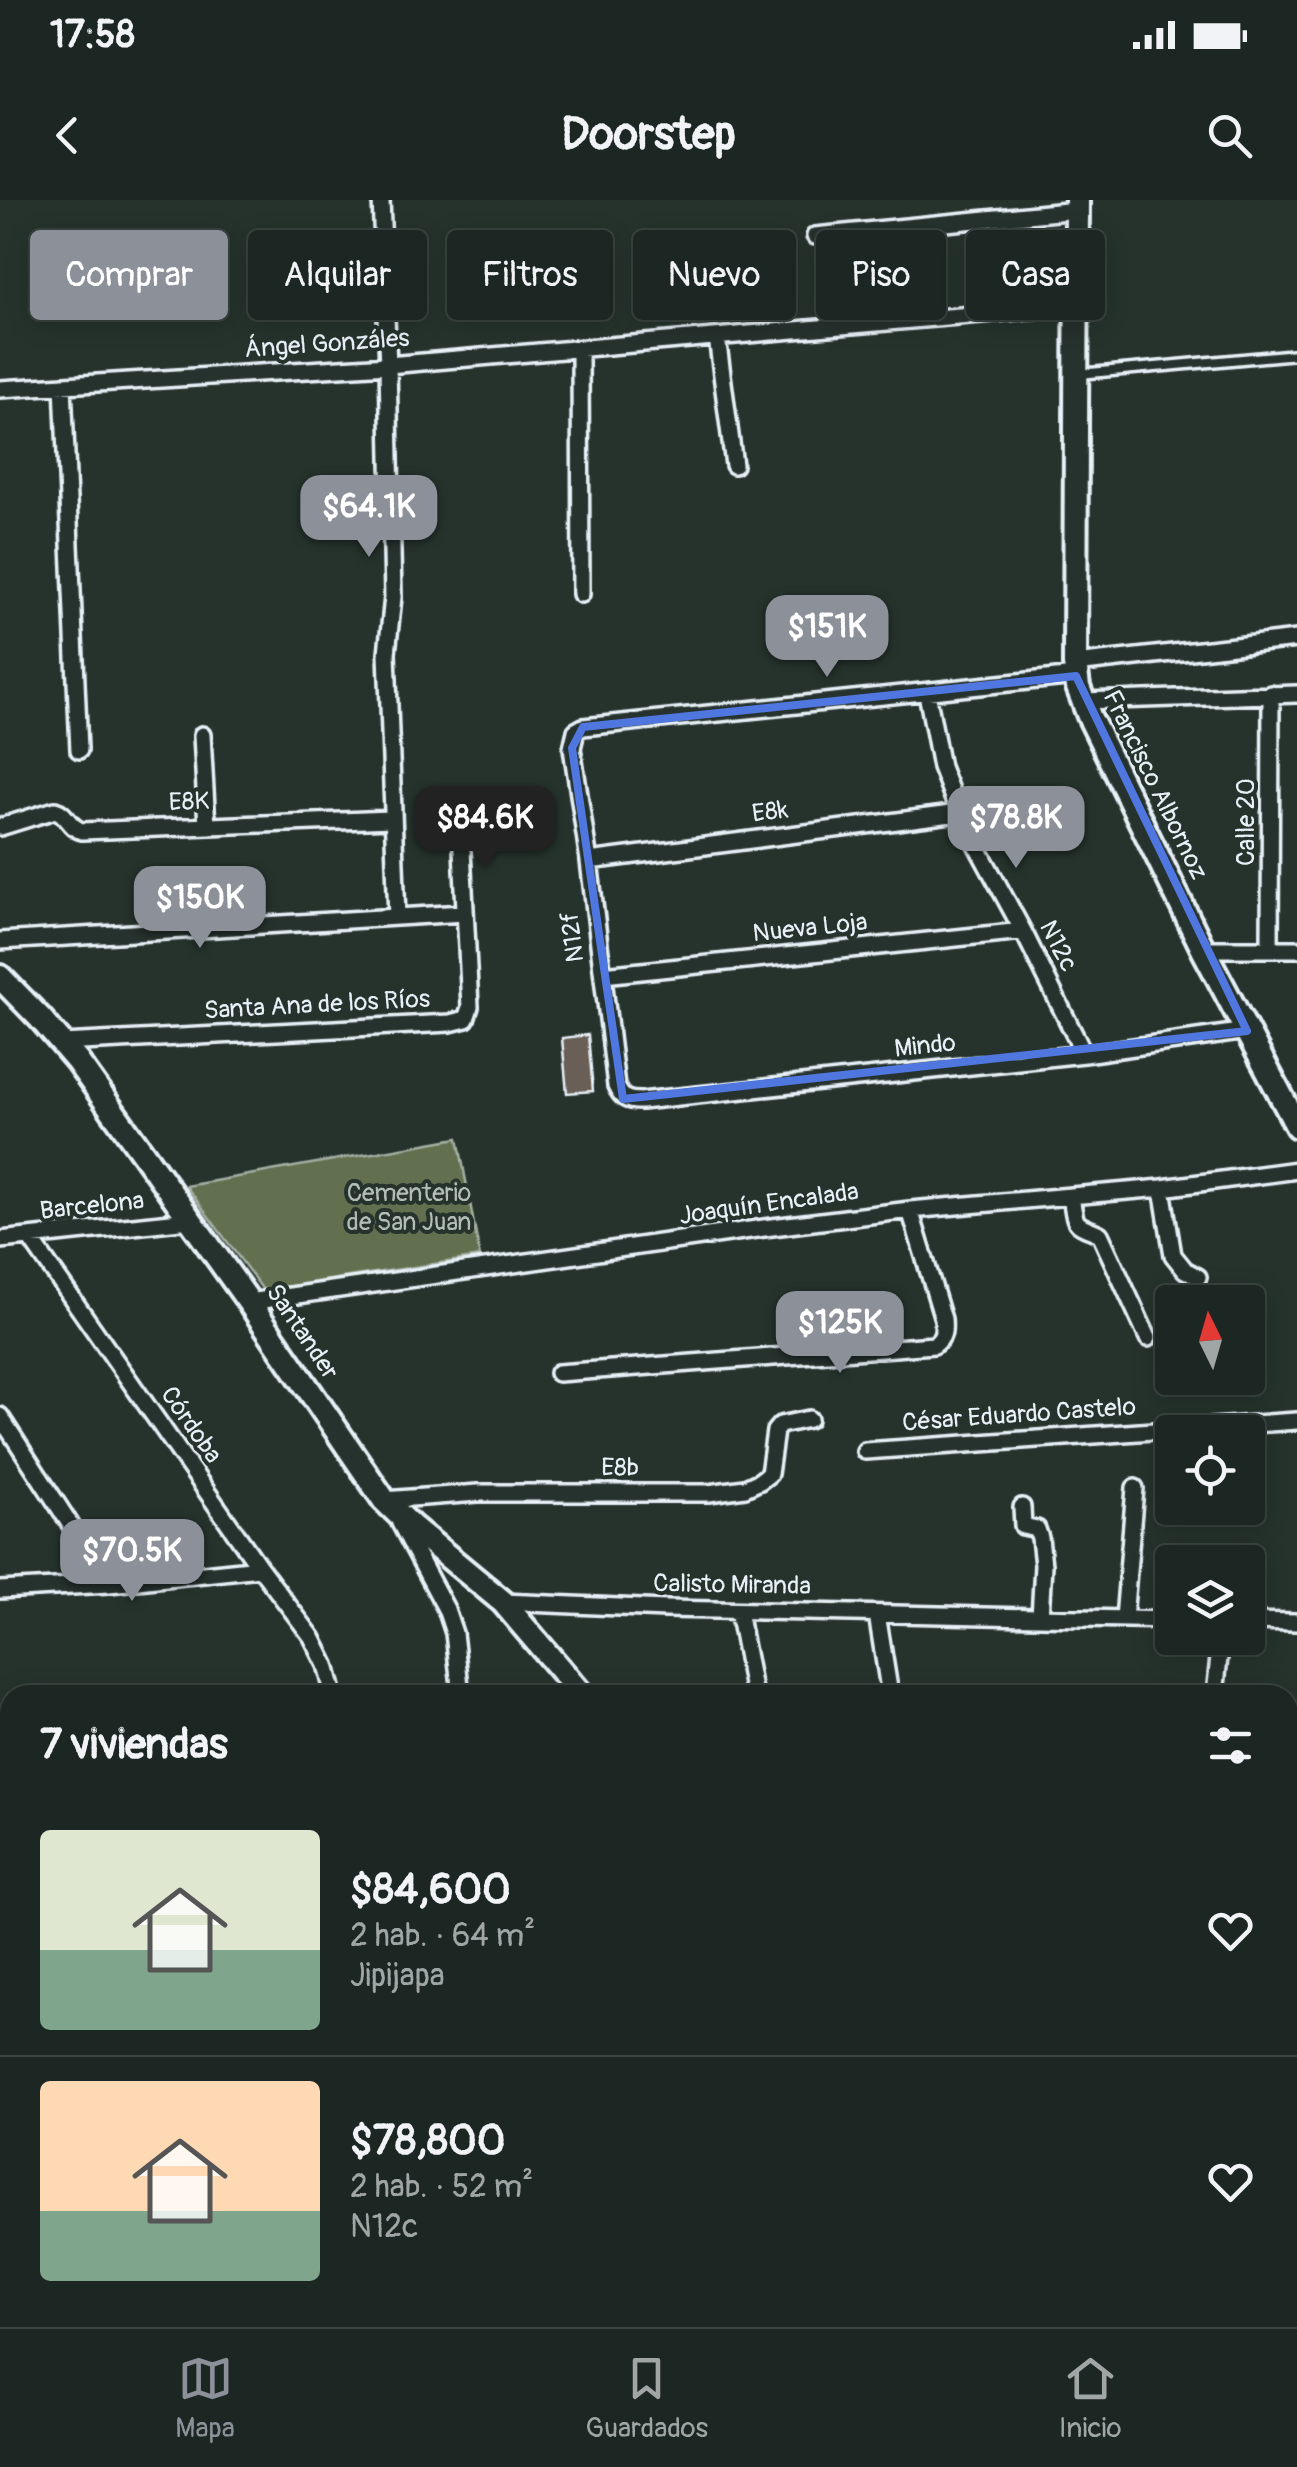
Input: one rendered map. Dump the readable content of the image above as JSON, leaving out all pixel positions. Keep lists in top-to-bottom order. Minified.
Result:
{"streets":{"street":["Ángel Gonzáles","Francisco Albornoz","E8K","E8k","Calle 20","Nueva Loja","N12f","N12c","Santa Ana de los Ríos","Mindo","Joaquín Encalada","Barcelona","Santander","César Eduardo Castelo","Córdoba","E8b","Calisto Miranda"]},"crossings":[["Francisco Albornoz","Mindo"],["E8k","N12f"],["E8k","N12c"],["Nueva Loja","N12f"],["Nueva Loja","N12c"],["N12f","N12c"],["N12f","Mindo"],["N12c","Mindo"],["Santa Ana de los Ríos","Santander"],["Joaquín Encalada","Santander"],["Barcelona","Santander"],["Barcelona","Córdoba"],["Santander","E8b"],["Santander","Calisto Miranda"]],"parks":["Cementerio de San Juan"],"north":"top","page":{"status":"17:58","header":"Doorstep","chip":["Comprar","Alquilar","Filtros","Nuevo","Piso","Casa"],"price":["$64.1K","$151K","$84.6K","$78.8K","$150K","$125K","$70.5K"],"heading":"7 viviendas","list":[{"name":"$84,600","note":"2 hab. · 64 m² · Jipijapa"},{"name":"$78,800","note":"2 hab. · 52 m² · N12c"}],"tabs":["Mapa","Guardados","Inicio"]}}
